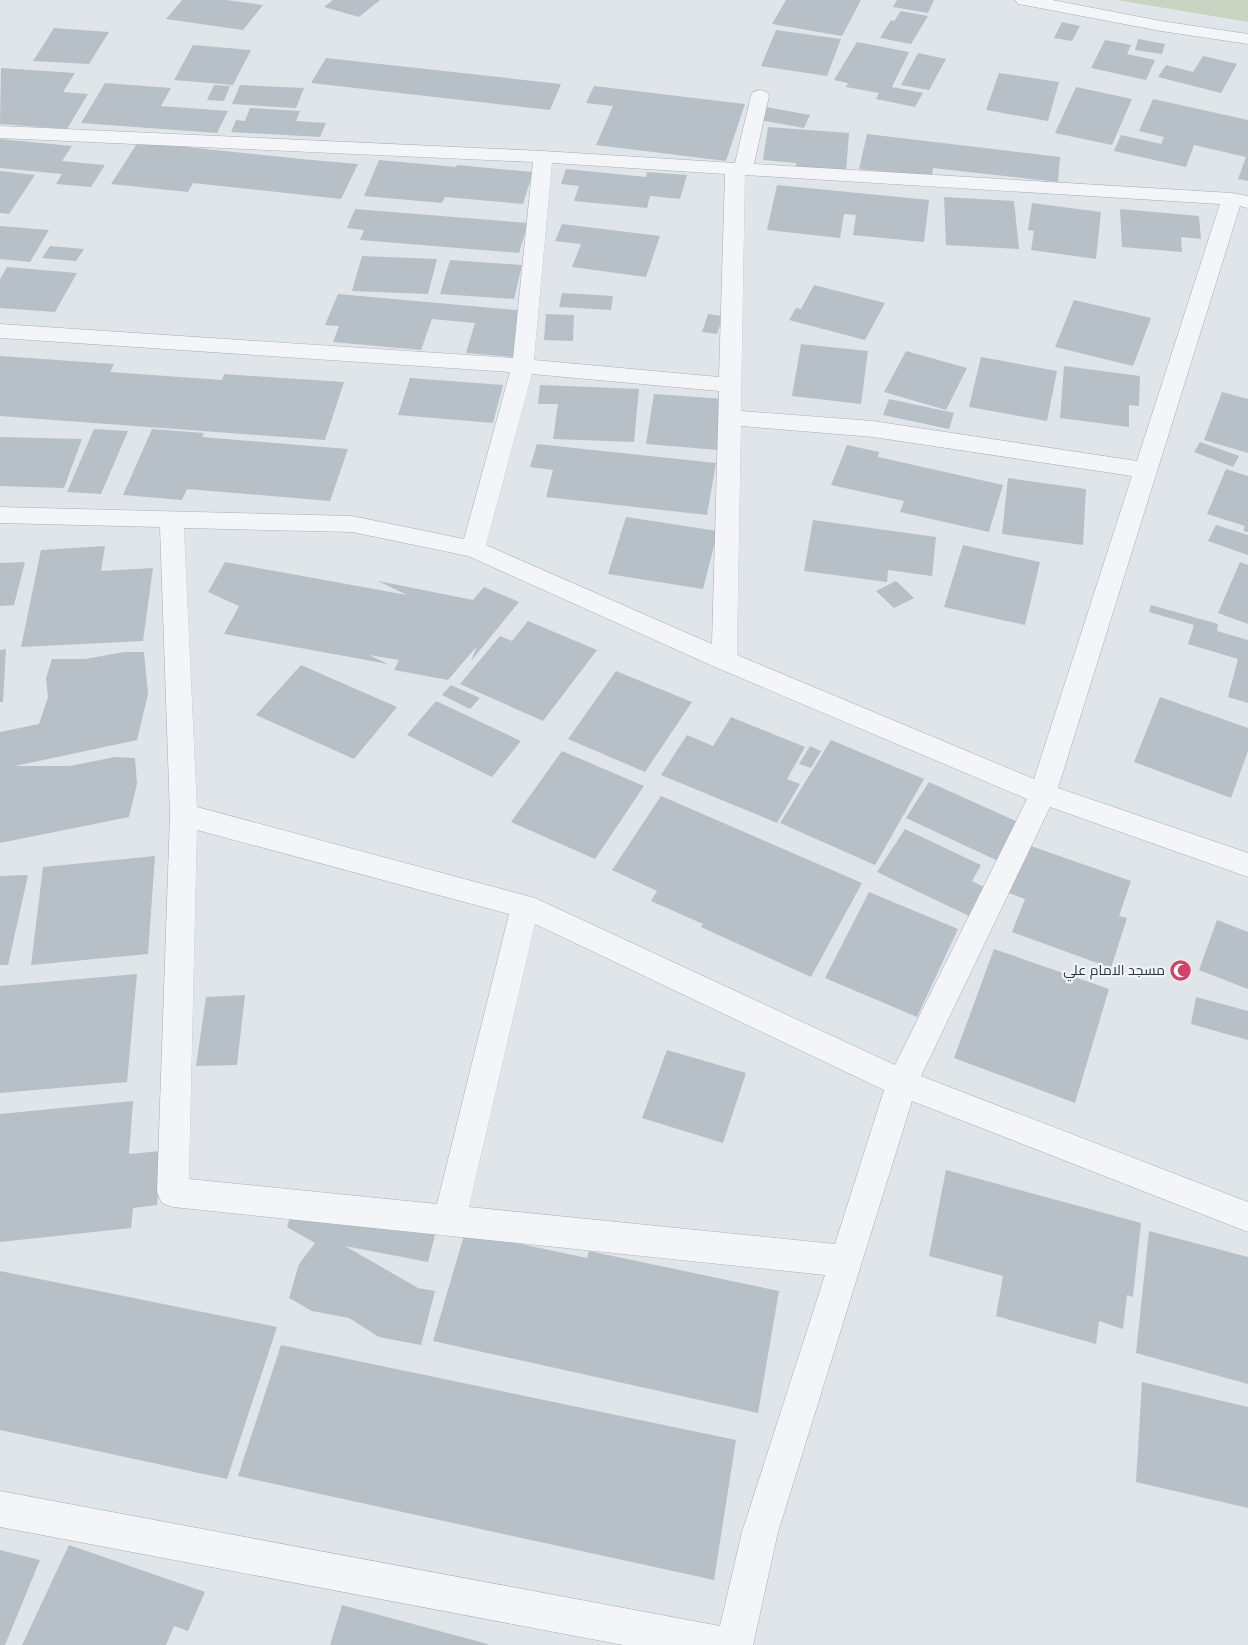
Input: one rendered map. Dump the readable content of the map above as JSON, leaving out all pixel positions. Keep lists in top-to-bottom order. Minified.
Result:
{"places":{"mosque":["مسجد الامام علي"]}}
